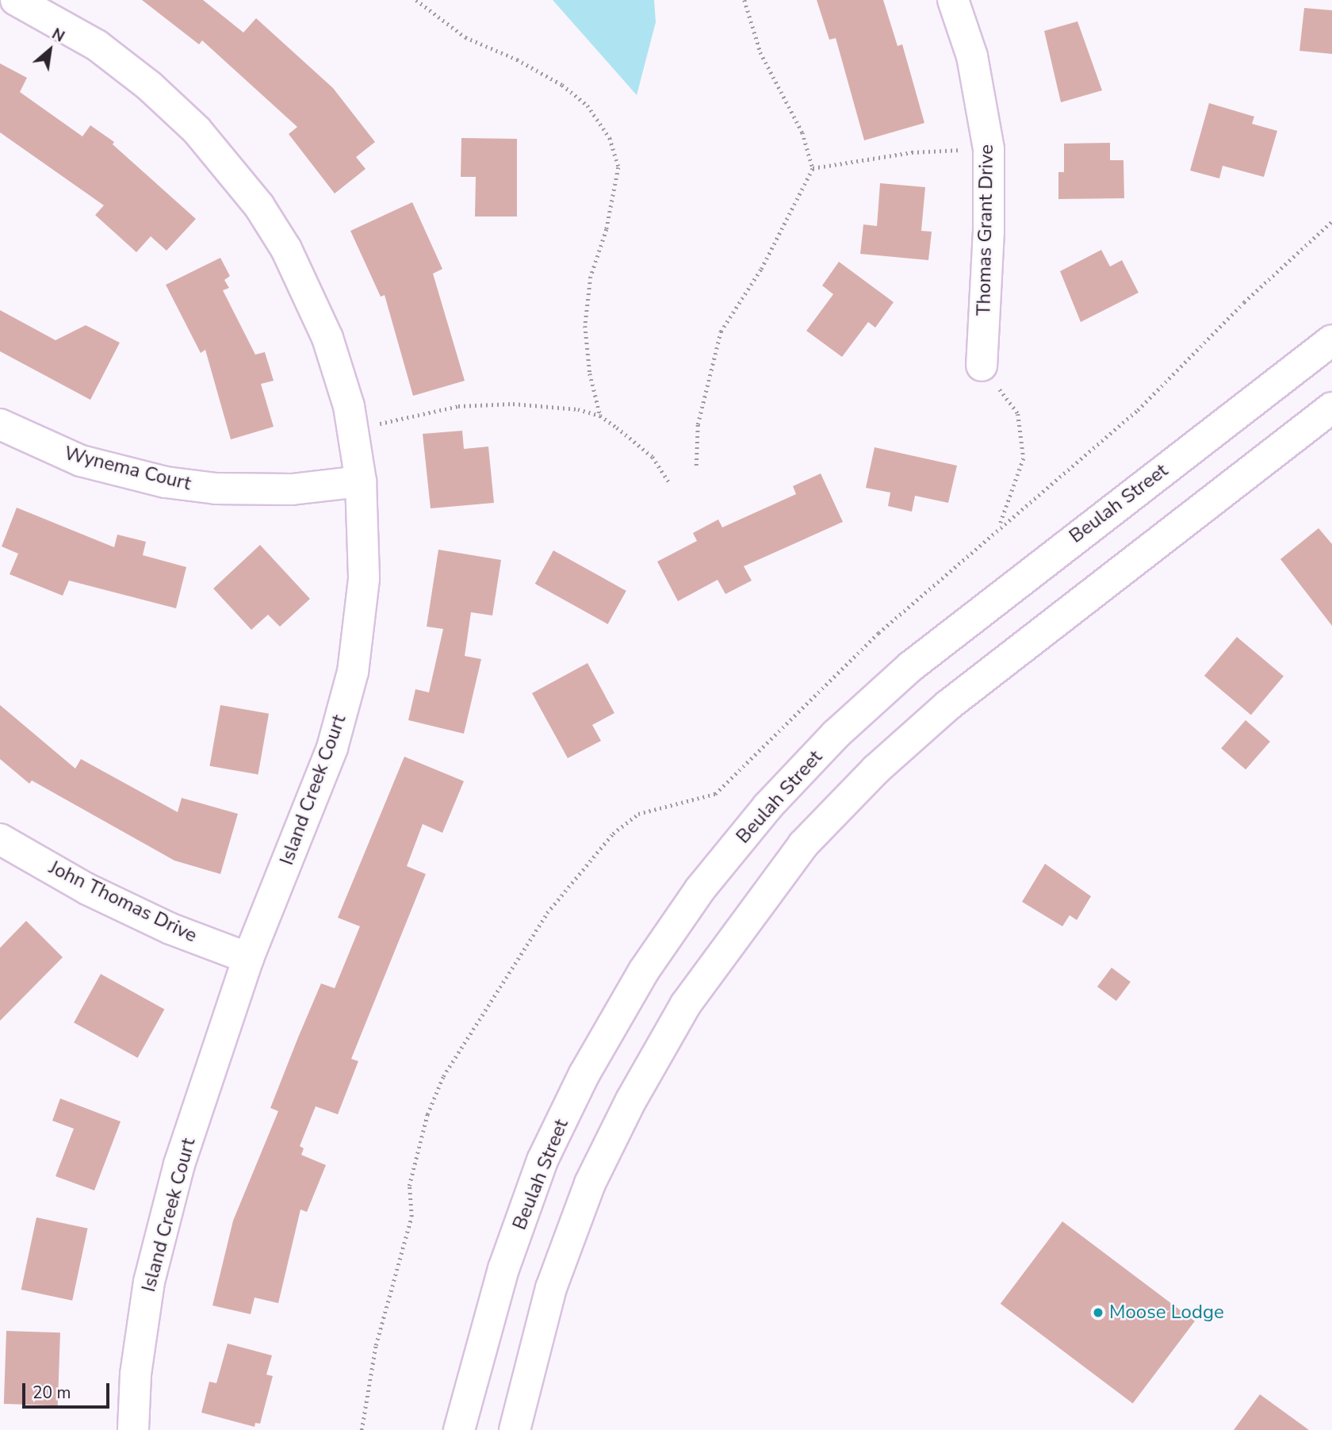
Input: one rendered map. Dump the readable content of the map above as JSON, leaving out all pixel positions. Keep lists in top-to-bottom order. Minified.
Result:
{"streets":{"main road":["Thomas Grant Drive","Wynema Court","Beulah Street","Island Creek Court","John Thomas Drive"]},"crossings":[["Wynema Court","Island Creek Court"],["Island Creek Court","John Thomas Drive"]],"places":["Moose Lodge"],"scale_bar":"20 m","north":"top right"}
